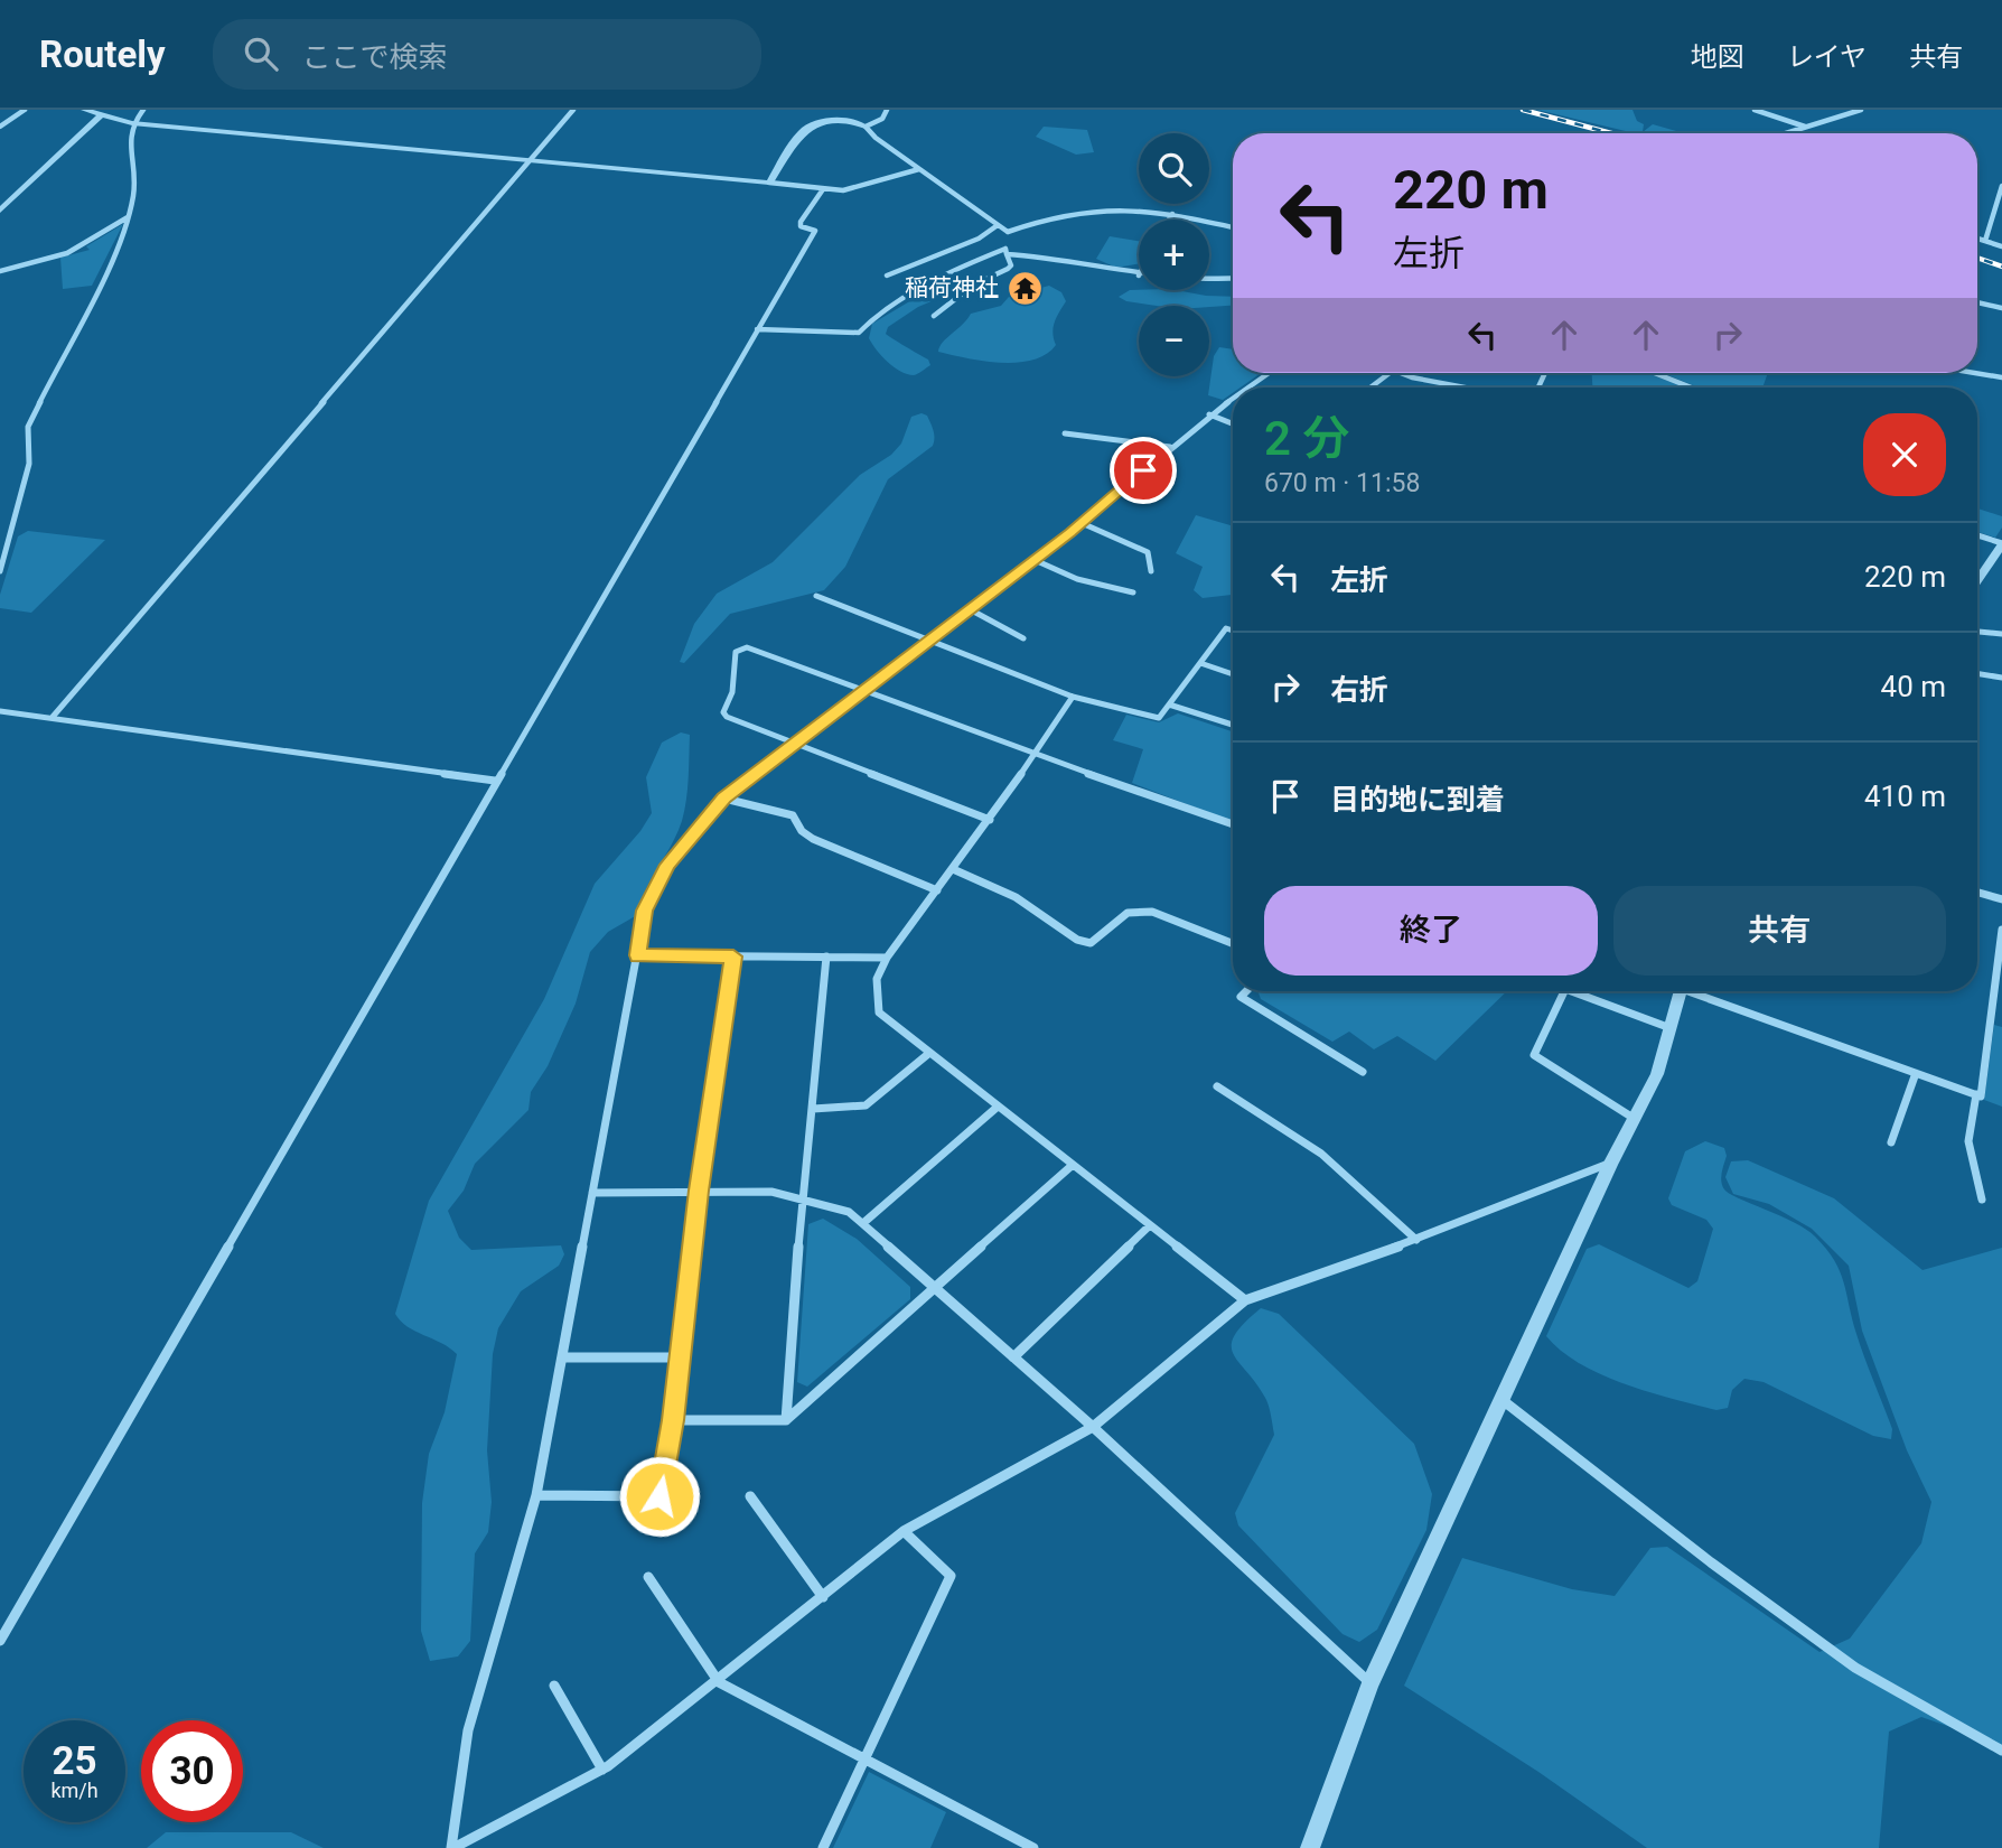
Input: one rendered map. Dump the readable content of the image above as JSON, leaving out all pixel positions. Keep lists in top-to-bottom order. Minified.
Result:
{"places":{"temple":["稲荷神社"]},"page":{"header":"Routely","search":"ここで検索","nav":["地図","レイヤ","共有"],"map_buttons":["+","−"],"turn":["220 m","左折"],"heading":["2 分","670 m · 11:58"],"list":[{"name":"左折","value":"220 m"},{"name":"右折","value":"40 m"},{"name":"目的地に到着","value":"410 m"}],"buttons":["終了","共有"],"speed":"25 km/h","limit":"30"}}
